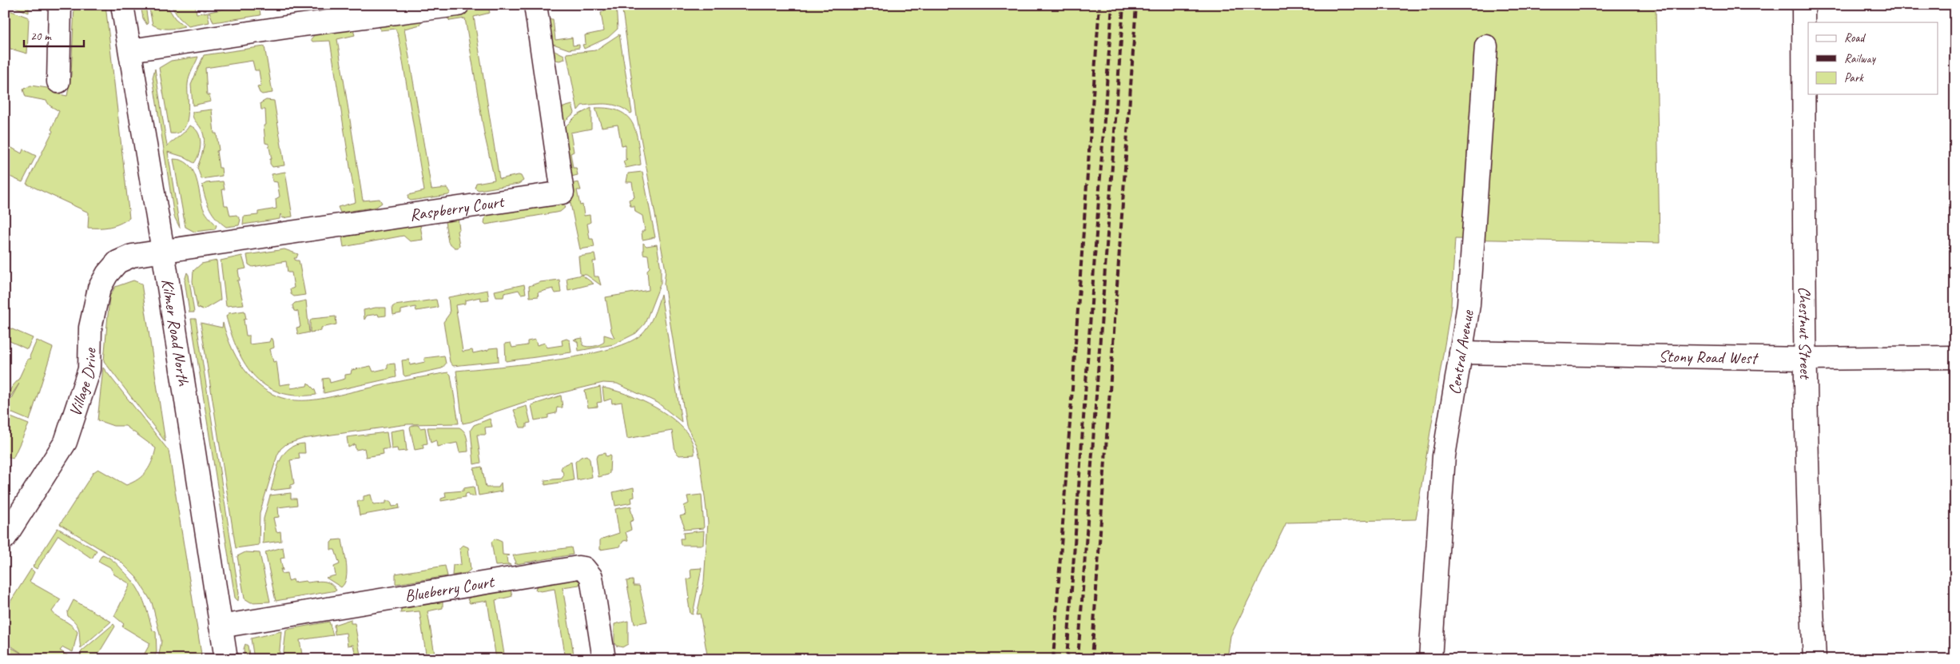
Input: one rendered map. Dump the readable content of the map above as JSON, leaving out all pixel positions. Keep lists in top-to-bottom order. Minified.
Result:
{"streets":{"street":["Raspberry Court","Kilmer Road North","Chestnut Street","Central Avenue","Stony Road West","Village Drive","Blueberry Court"]},"crossings":[["Raspberry Court","Kilmer Road North"],["Raspberry Court","Village Drive"],["Kilmer Road North","Village Drive"],["Kilmer Road North","Blueberry Court"],["Chestnut Street","Stony Road West"],["Central Avenue","Stony Road West"]],"legend":["Road","Railway","Park"],"scale_bar":"20 m"}
